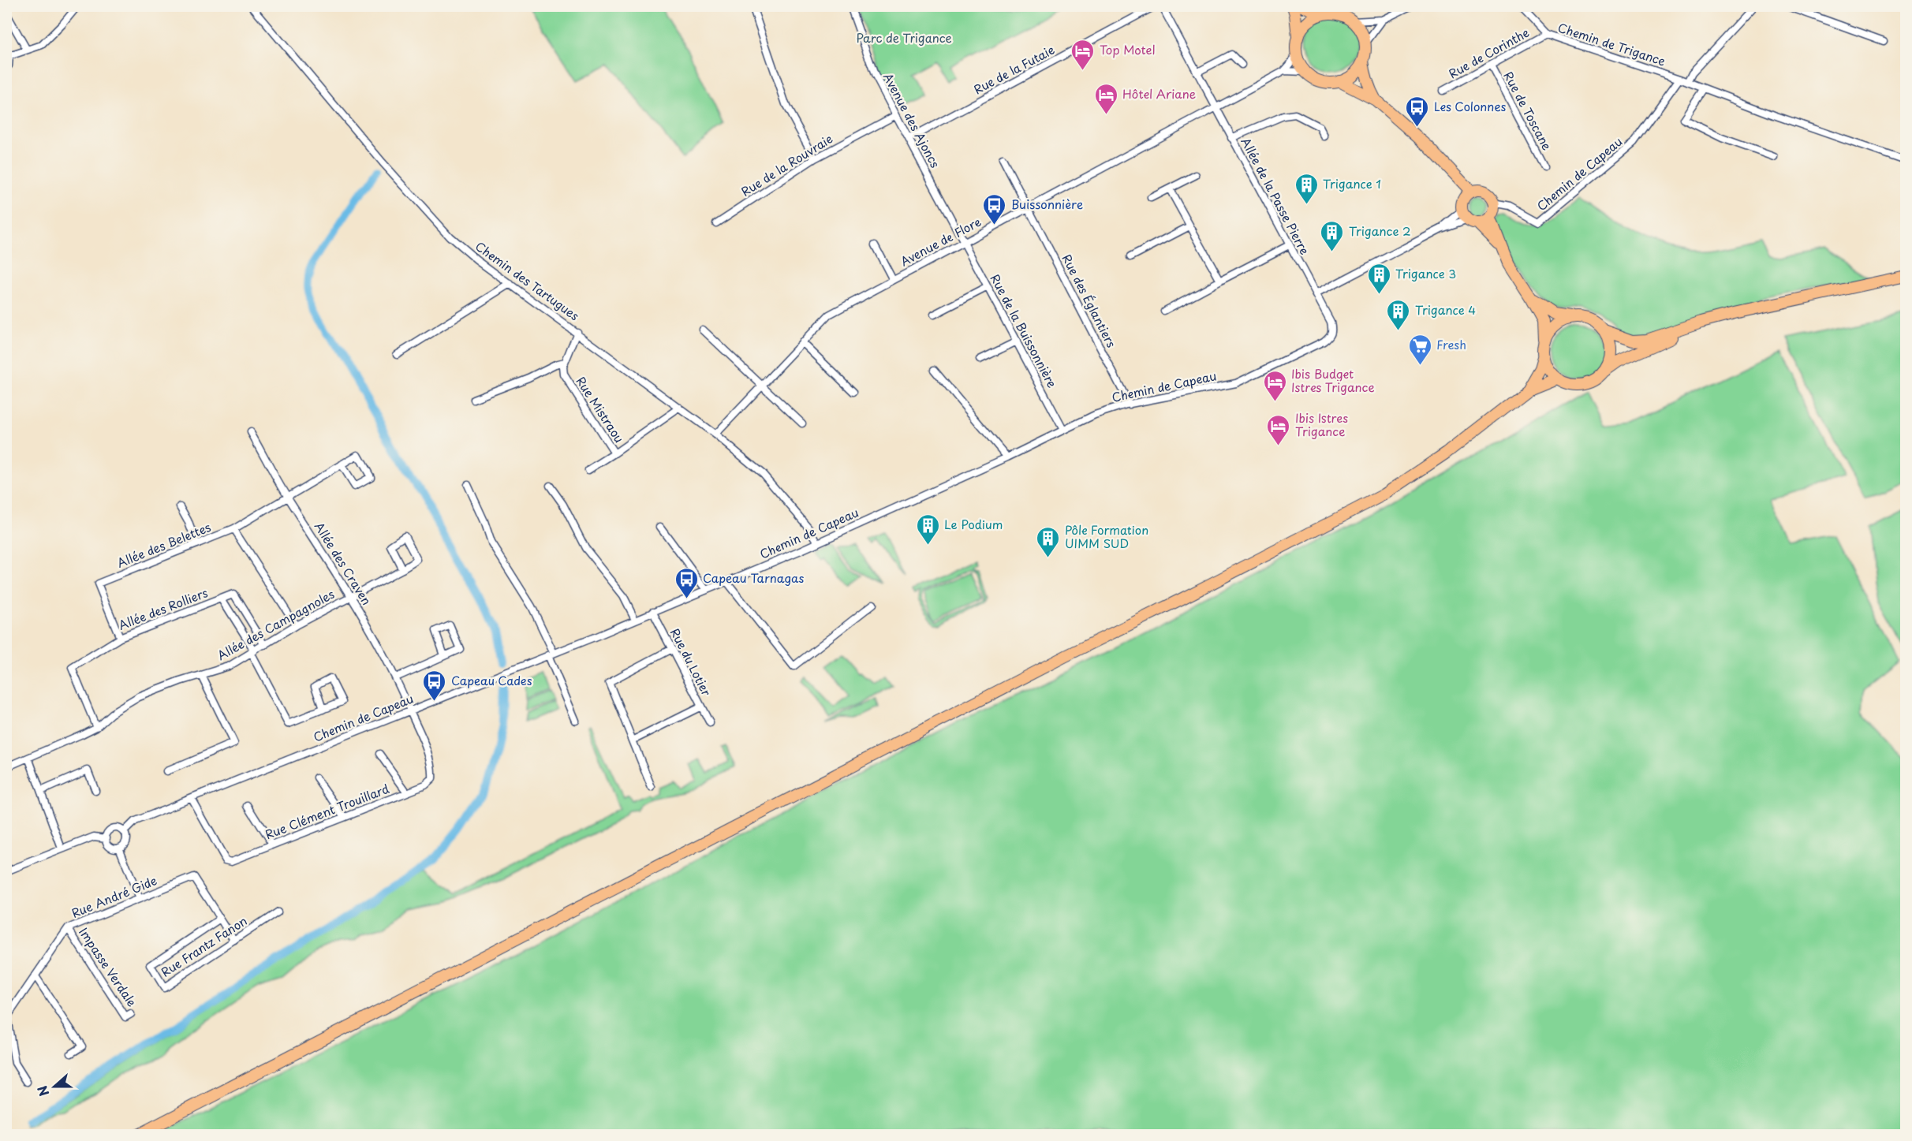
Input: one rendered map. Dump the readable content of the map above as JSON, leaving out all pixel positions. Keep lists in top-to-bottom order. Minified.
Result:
{"streets":{"street":["Chemin de Trigance","Rue de Corinthe","Rue de la Futaie","Rue de Toscane","Avenue des Ajoncs","Rue de la Rouvraie","Chemin de Capeau","Allée de la Passe Pierre","Avenue de Flore","Chemin des Tartugues","Rue des Églantiers","Rue de la Buissonnière","Rue Mistraou","Allée des Belettes","Allée des Craven","Allée des Rolliers","Allée des Campagnoles","Rue du Lotier","Rue Clément Trouillard","Rue André Gide","Rue Frantz Fanon","Impasse Verdale"]},"crossings":[["Chemin de Trigance","Rue de Corinthe"],["Chemin de Trigance","Chemin de Capeau"],["Rue de Corinthe","Rue de Toscane"],["Rue de la Futaie","Avenue des Ajoncs"],["Avenue des Ajoncs","Rue de la Rouvraie"],["Avenue des Ajoncs","Avenue de Flore"],["Avenue des Ajoncs","Rue de la Buissonnière"],["Chemin de Capeau","Allée de la Passe Pierre"],["Chemin de Capeau","Chemin des Tartugues"],["Chemin de Capeau","Rue des Églantiers"],["Chemin de Capeau","Rue de la Buissonnière"],["Chemin de Capeau","Allée des Craven"],["Chemin de Capeau","Rue du Lotier"],["Chemin de Capeau","Rue Clément Trouillard"],["Allée de la Passe Pierre","Avenue de Flore"],["Avenue de Flore","Chemin des Tartugues"],["Avenue de Flore","Rue des Églantiers"],["Avenue de Flore","Rue de la Buissonnière"],["Chemin des Tartugues","Rue Mistraou"],["Allée des Belettes","Allée des Craven"],["Allée des Belettes","Allée des Rolliers"],["Allée des Craven","Allée des Campagnoles"],["Allée des Craven","Rue Clément Trouillard"],["Allée des Rolliers","Allée des Campagnoles"],["Rue André Gide","Rue Frantz Fanon"],["Rue André Gide","Impasse Verdale"]],"parks":["Parc de Trigance"],"places":{"hotel":["Top Motel","Hôtel Ariane","Ibis Budget Istres Trigance","Ibis Istres Trigance"],"bus stop":["Les Colonnes","Buissonnière","Capeau Tarnagas","Capeau Cades"],"building":["Trigance 1","Trigance 2","Trigance 3","Trigance 4","Le Podium","Pôle Formation UIMM SUD"],"supermarket":["Fresh"]},"north":"left"}
